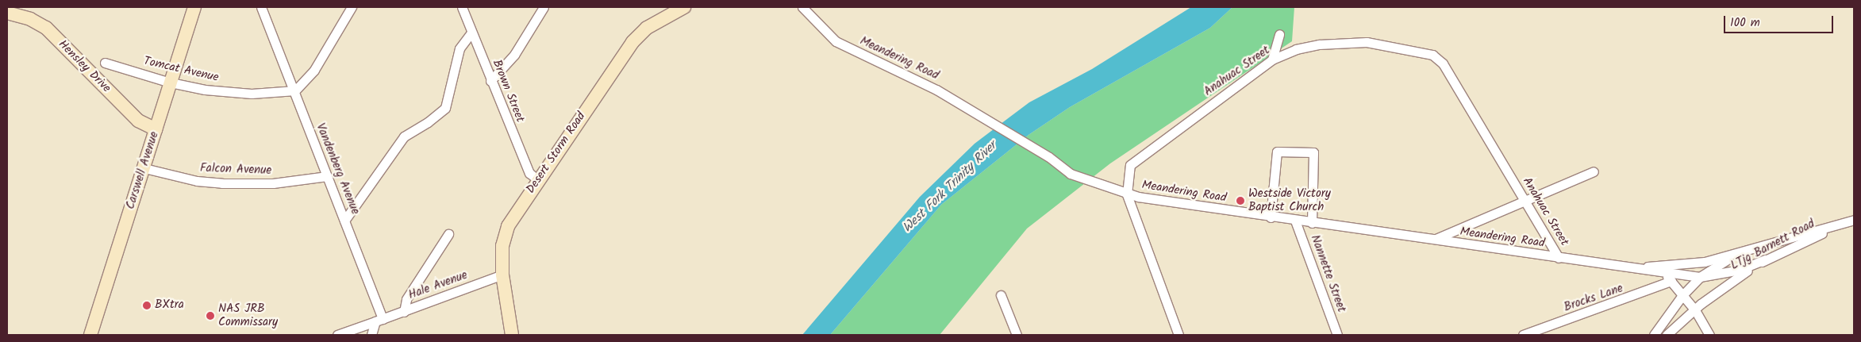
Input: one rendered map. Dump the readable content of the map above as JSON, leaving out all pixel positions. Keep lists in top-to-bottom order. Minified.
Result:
{"streets":{"street":["Meandering Road","Hensley Drive","Tomcat Avenue","Anahuac Street","Brown Street","Desert Storm Road","Vandenberg Avenue","Falcon Avenue","Carswell Avenue","LTjg Barnett Road","Nannette Street","Hale Avenue","Brocks Lane"]},"crossings":[["Meandering Road","Anahuac Street"],["Meandering Road","LTjg Barnett Road"],["Meandering Road","Nannette Street"],["Hensley Drive","Carswell Avenue"],["Tomcat Avenue","Vandenberg Avenue"],["Tomcat Avenue","Carswell Avenue"],["Brown Street","Desert Storm Road"],["Desert Storm Road","Hale Avenue"],["Vandenberg Avenue","Falcon Avenue"],["Vandenberg Avenue","Hale Avenue"],["Falcon Avenue","Carswell Avenue"]],"water":["West Fork Trinity River"],"places":["Westside Victory Baptist Church","BXtra","NAS JRB Commissary"],"scale_bar":"100 m"}
